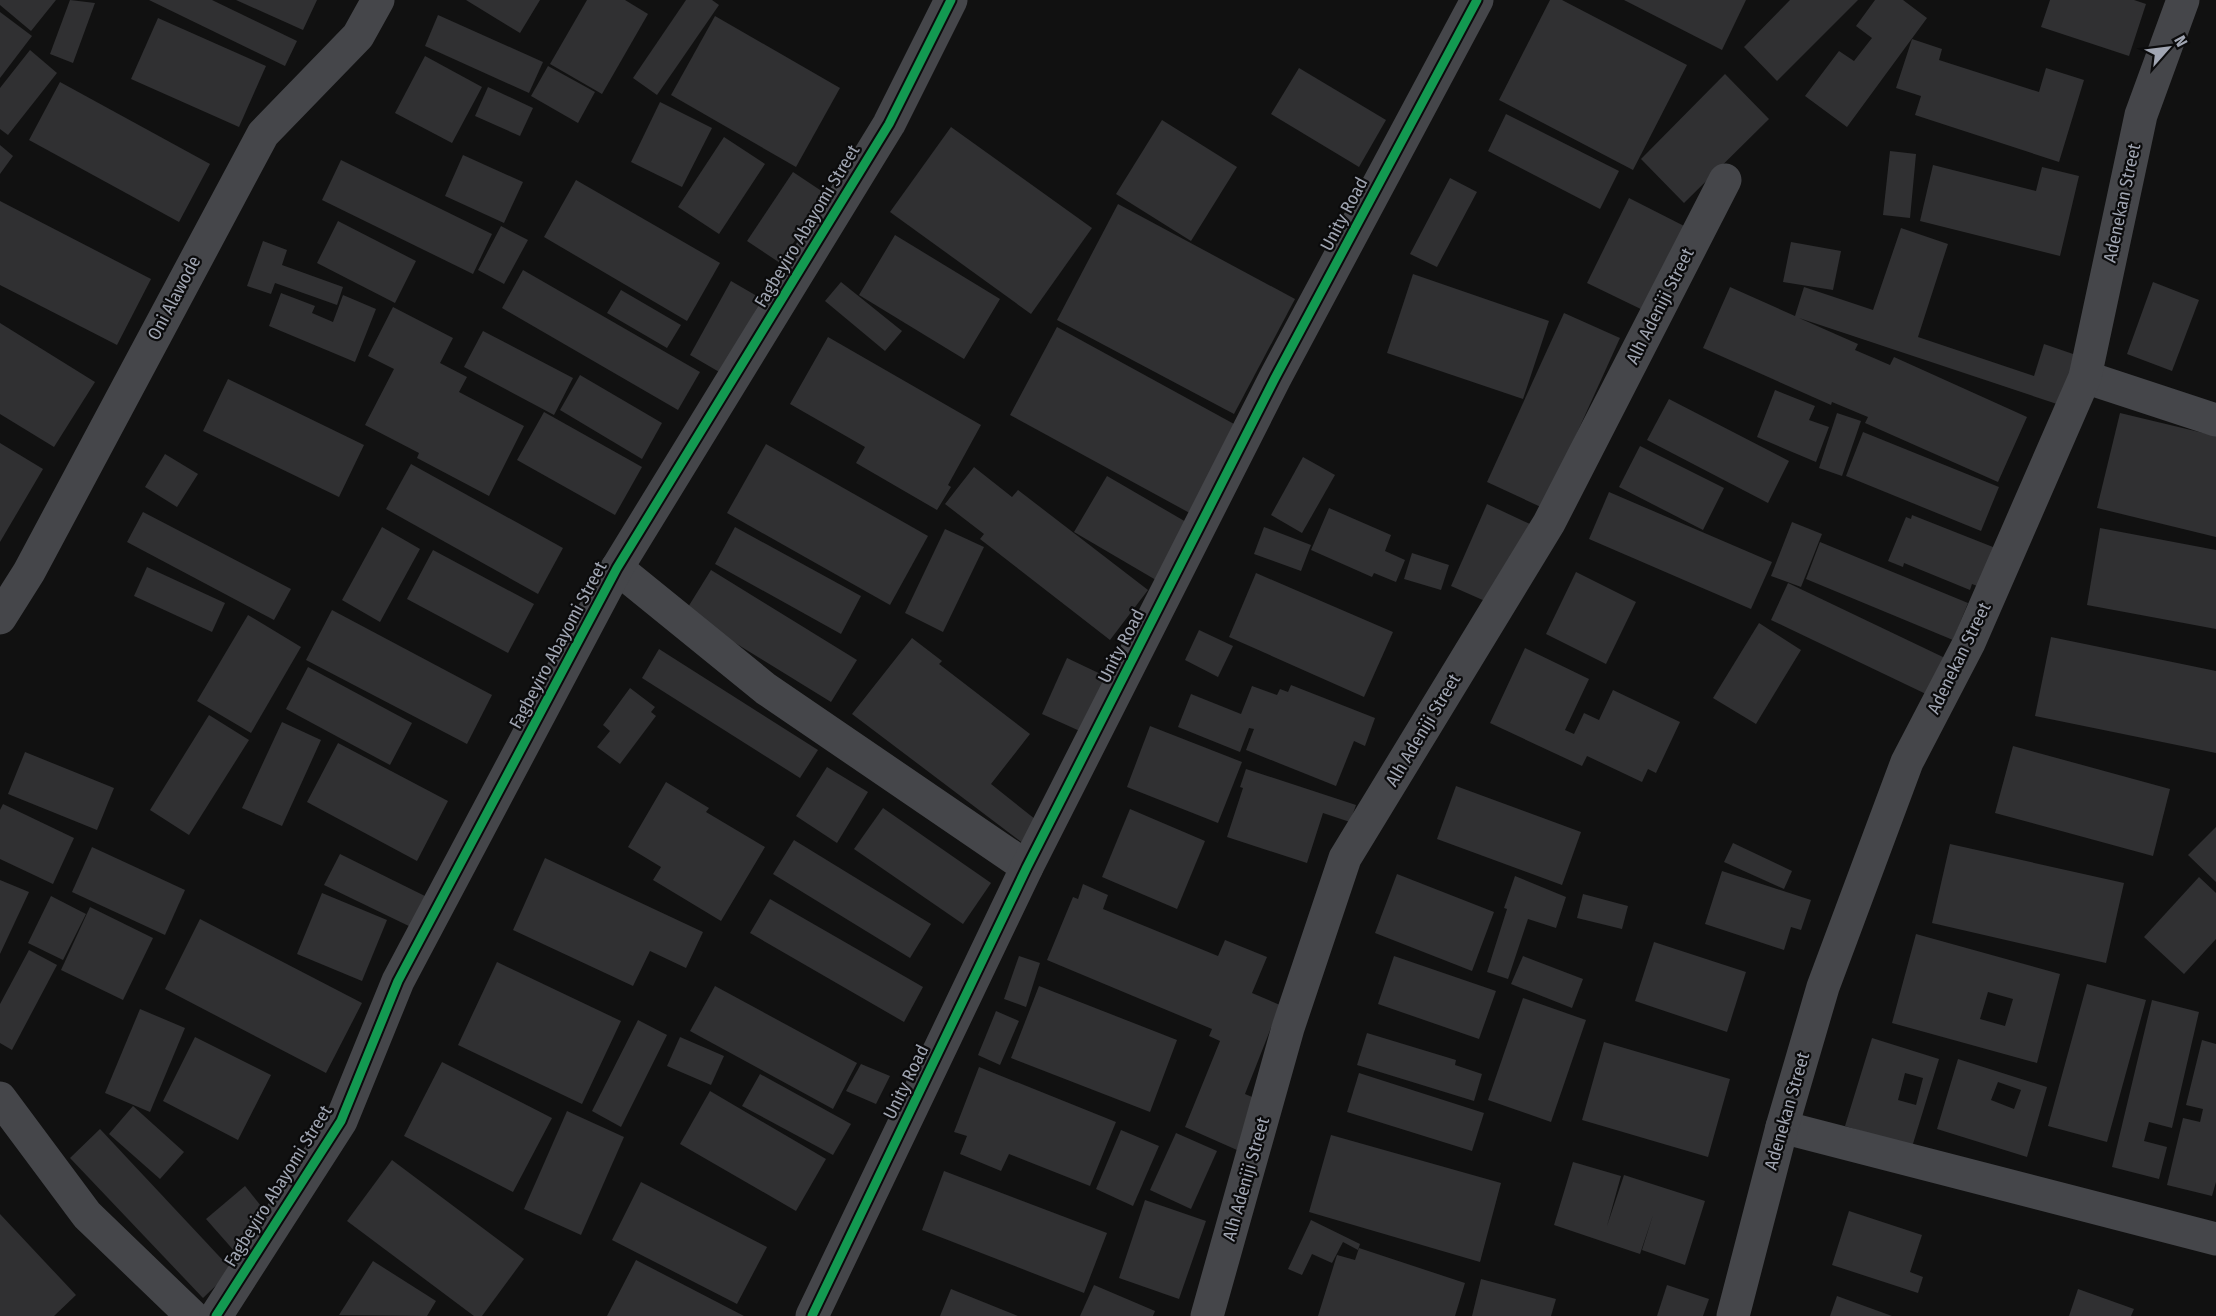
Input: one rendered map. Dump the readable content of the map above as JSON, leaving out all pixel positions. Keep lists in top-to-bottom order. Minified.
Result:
{"streets":{"street":["Adenekan Street","Unity Road","Fagbeyiro Abayomi Street","Oni Alawode","Alh Adeniji Street"]},"north":"top right"}
